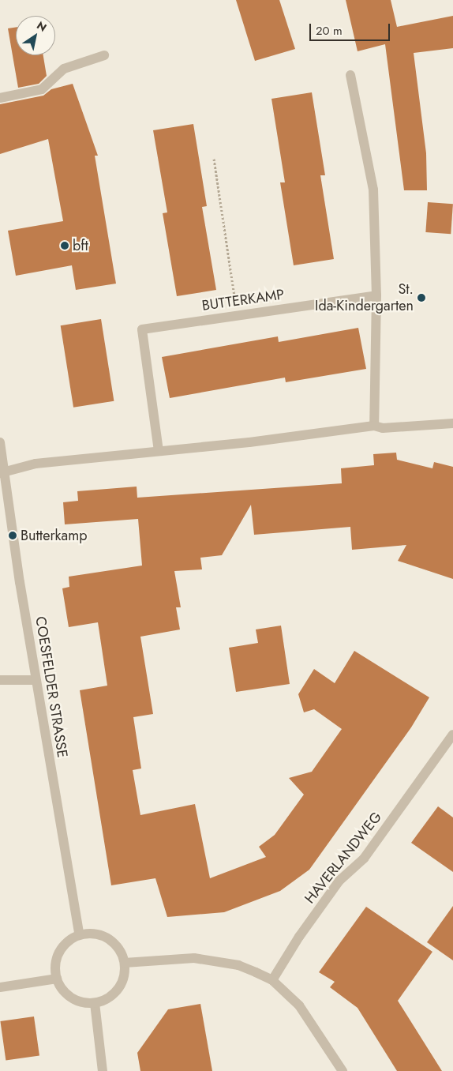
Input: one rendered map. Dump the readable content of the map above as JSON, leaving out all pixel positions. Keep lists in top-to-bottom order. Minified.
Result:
{"streets":{"street":["BUTTERKAMP","COESFELDER STRASSE","HAVERLANDWEG"]},"places":["bft","St. Ida-Kindergarten","Butterkamp"],"scale_bar":"20 m","north":"top right"}
